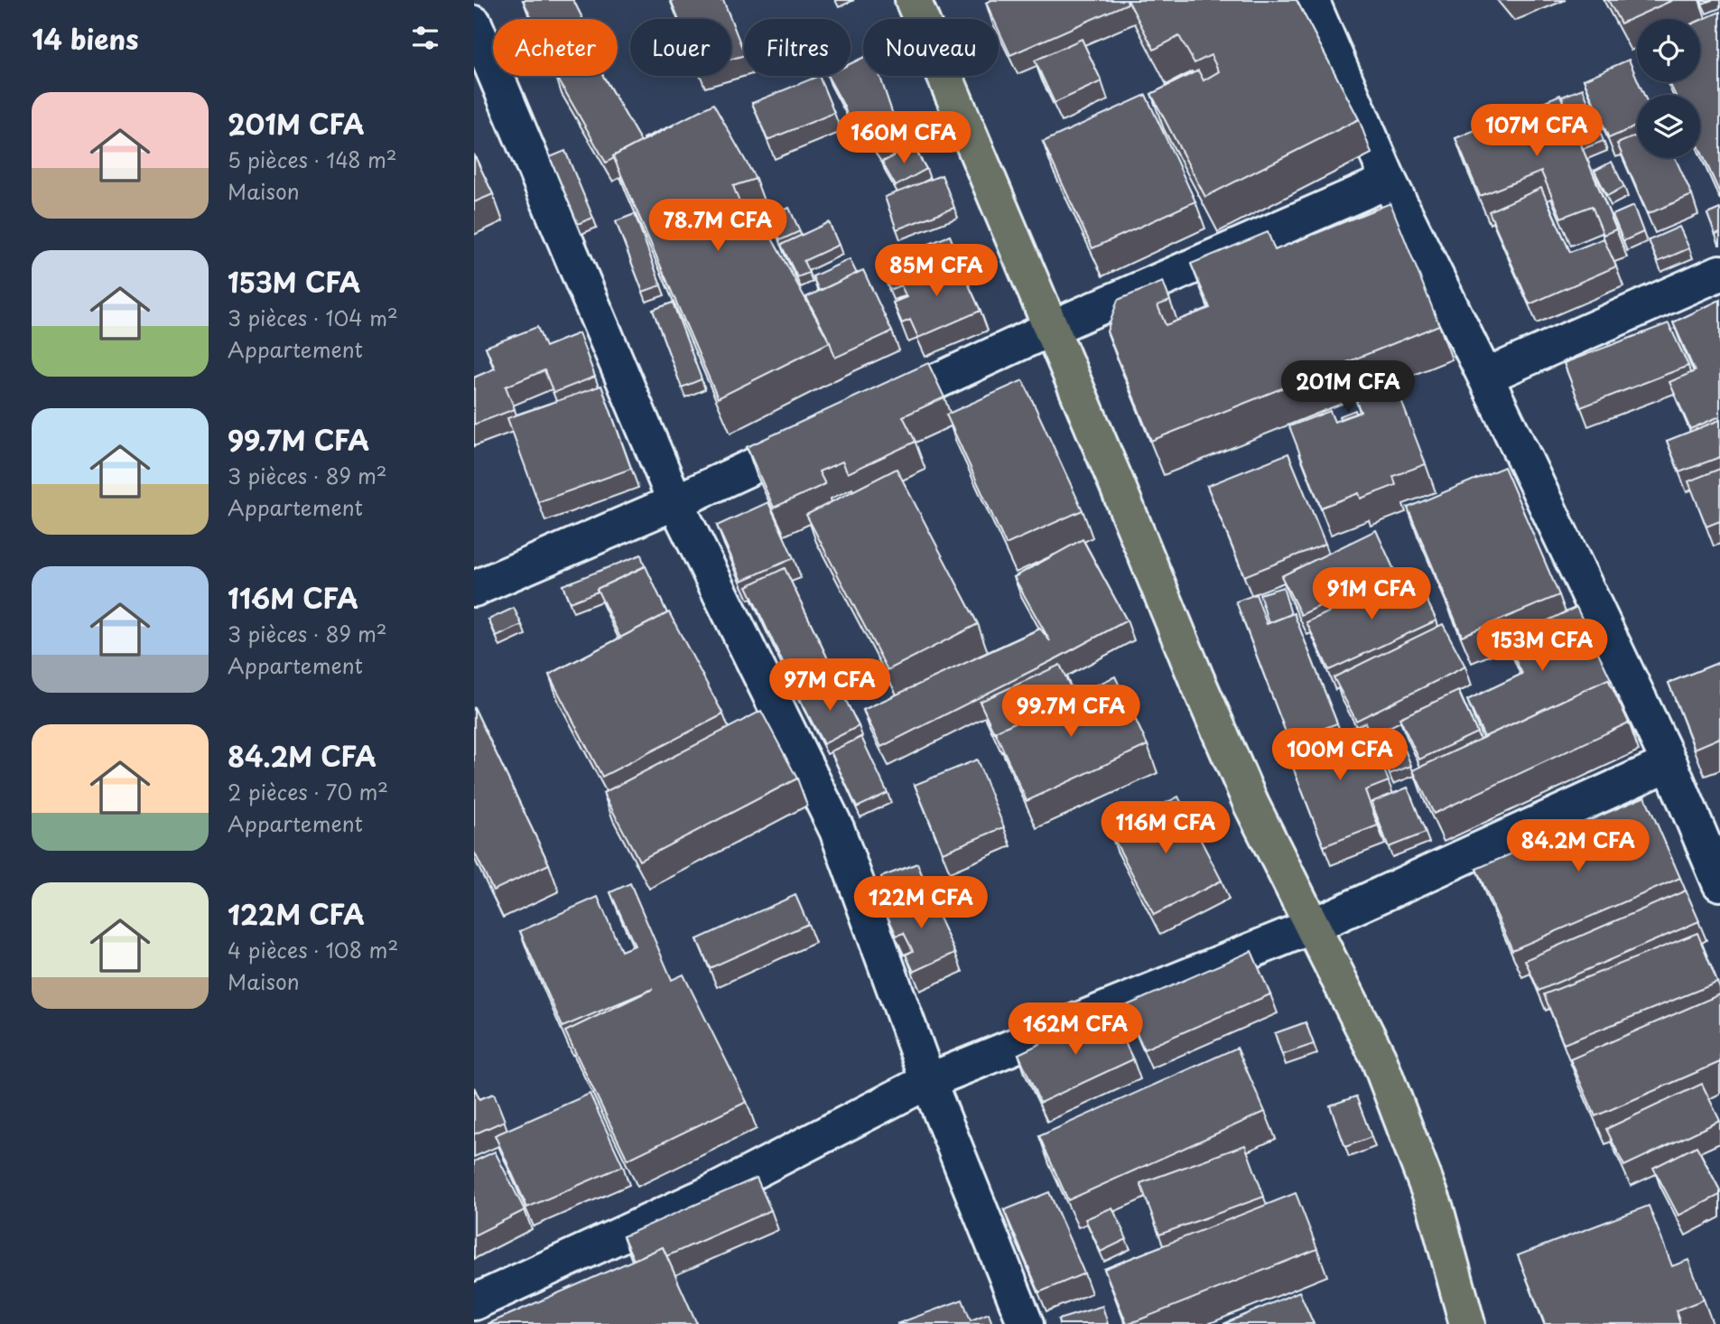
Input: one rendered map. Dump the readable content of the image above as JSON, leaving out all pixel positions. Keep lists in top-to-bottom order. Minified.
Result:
{"page":{"heading":"14 biens","chip":["Acheter","Louer","Filtres","Nouveau"],"list":[{"name":"201M CFA","note":"5 pièces · 148 m² · Maison"},{"name":"153M CFA","note":"3 pièces · 104 m² · Appartement"},{"name":"99.7M CFA","note":"3 pièces · 89 m² · Appartement"},{"name":"116M CFA","note":"3 pièces · 89 m² · Appartement"},{"name":"84.2M CFA","note":"2 pièces · 70 m² · Appartement"},{"name":"122M CFA","note":"4 pièces · 108 m² · Maison"}],"price":["107M CFA","160M CFA","78.7M CFA","85M CFA","201M CFA","91M CFA","153M CFA","97M CFA","99.7M CFA","100M CFA","116M CFA","84.2M CFA","122M CFA","162M CFA"]}}
